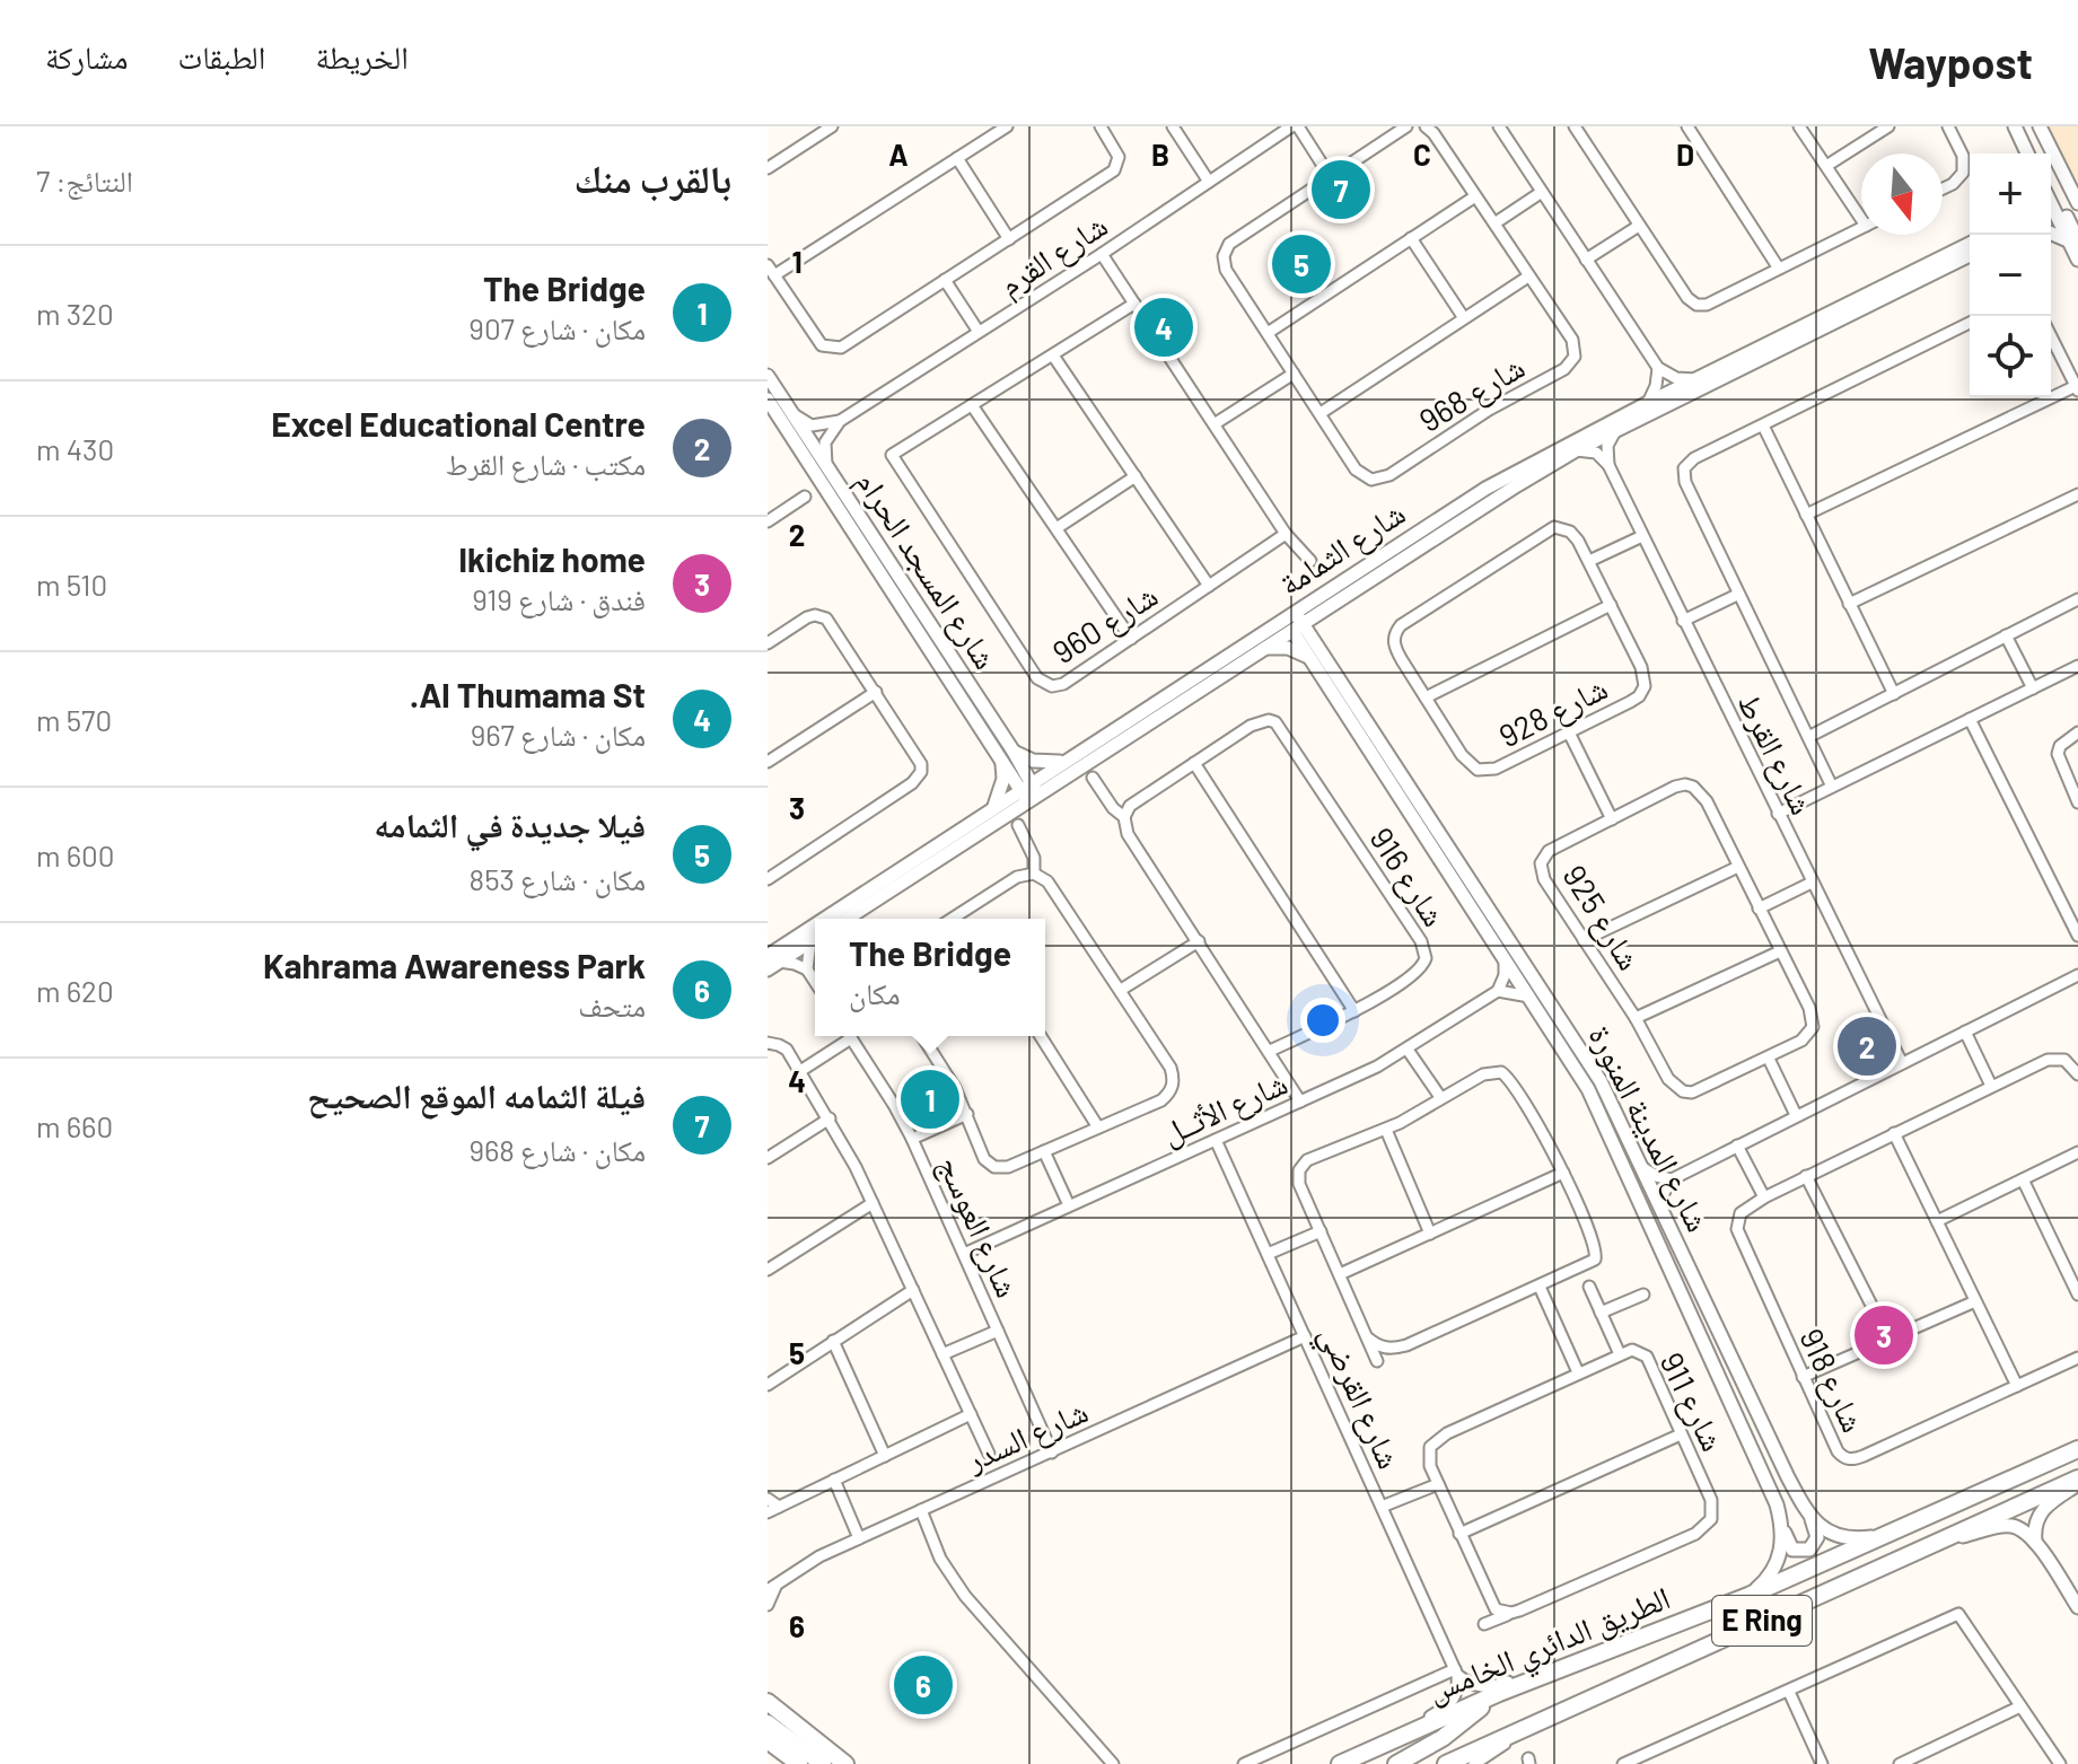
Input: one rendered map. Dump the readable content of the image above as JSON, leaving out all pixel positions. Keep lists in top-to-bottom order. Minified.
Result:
{"streets":{"main road":["E Ring","الطريق الدائري الخامس"],"street":["شارع القرم","شارع 968","شارع الثمامة","شارع المسجد الحرام","شارع 960","شارع 928","شارع القرط","شارع 916","شارع 925","شارع الأثــل","شارع المدينة المنورة","شارع العوسج","شارع 918","شارع القرضي","شارع 911","شارع السدر"]},"crossings":[["شارع الثمامة","شارع المسجد الحرام"],["شارع الثمامة","شارع المدينة المنورة"],["شارع الأثــل","شارع العوسج"],["شارع الأثــل","شارع القرضي"],["شارع العوسج","شارع السدر"],["شارع القرضي","شارع السدر"]],"north":"bottom","page":{"header":"Waypost","nav":["الخريطة","الطبقات","مشاركة"],"heading":["بالقرب منك","النتائج: 7"],"map_buttons":["+","−"],"pins":["7","5","4","2","1","3","6"],"list":[{"mark":"1","name":"The Bridge","note":"مكان · شارع 907","value":"320 m"},{"mark":"2","name":"Excel Educational Centre","note":"مكتب · شارع القرط","value":"430 m"},{"mark":"3","name":"Ikichiz home","note":"فندق · شارع 919","value":"510 m"},{"mark":"4","name":"Al Thumama St.","note":"مكان · شارع 967","value":"570 m"},{"mark":"5","name":"فيلا جديدة في الثمامه","note":"مكان · شارع 853","value":"600 m"},{"mark":"6","name":"Kahrama Awareness Park","note":"متحف","value":"620 m"},{"mark":"7","name":"فيلة الثمامه الموقع الصحيح","note":"مكان · شارع 968","value":"660 m"}],"popup":["The Bridge","مكان"]},"grid":{"columns":["A","B","C","D"],"rows":["1","2","3","4","5","6"]}}
